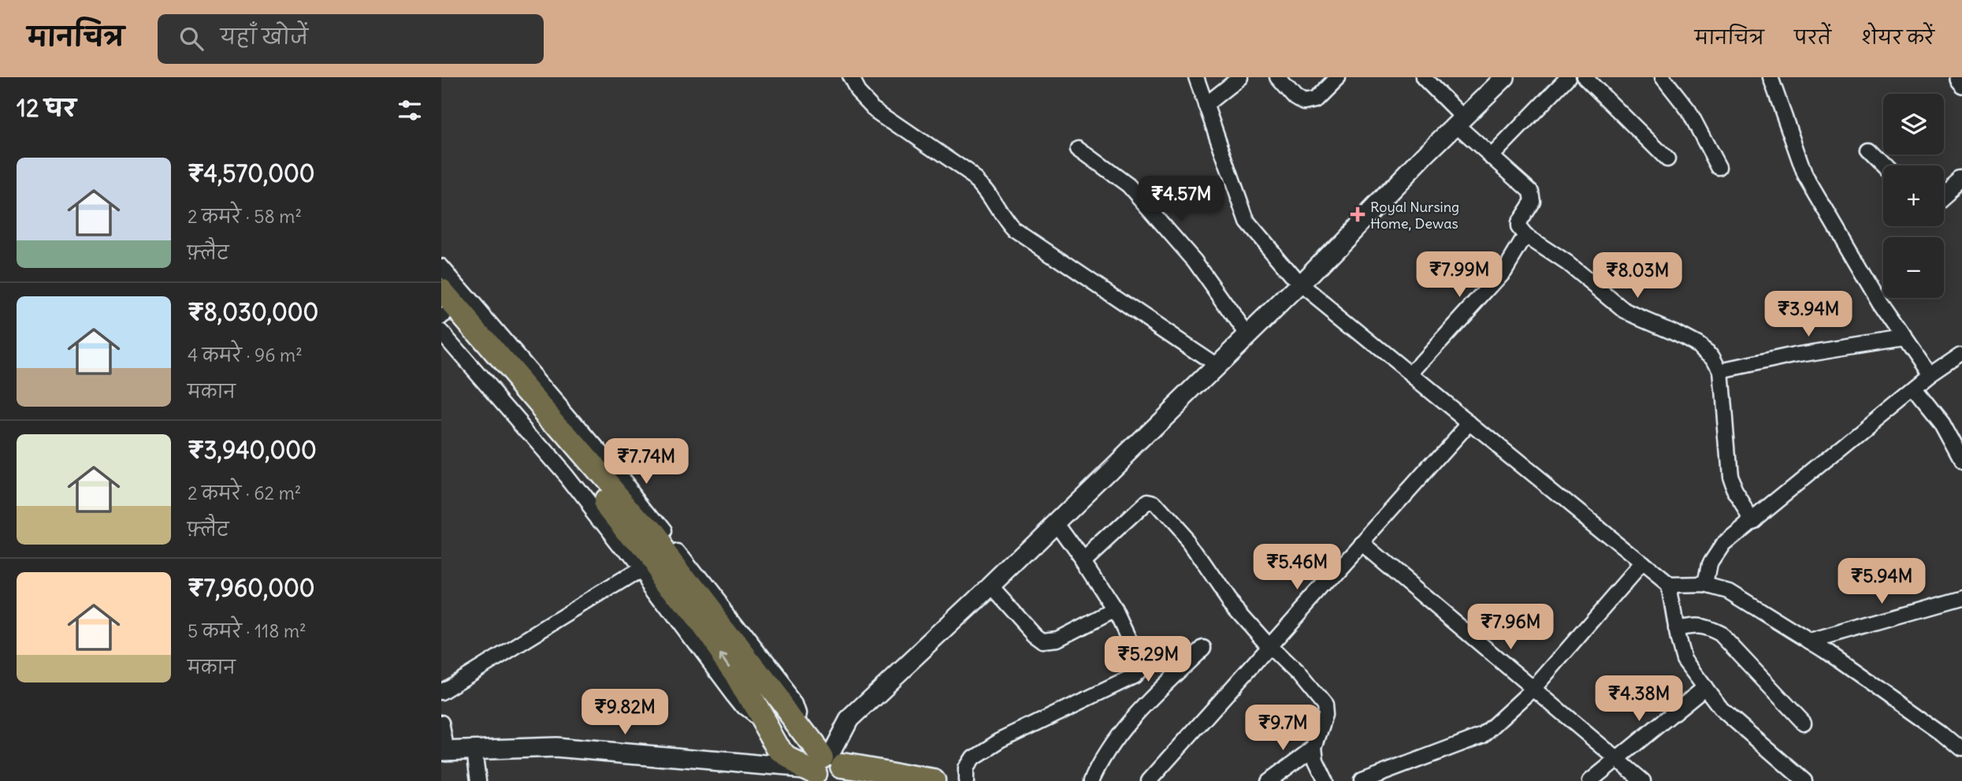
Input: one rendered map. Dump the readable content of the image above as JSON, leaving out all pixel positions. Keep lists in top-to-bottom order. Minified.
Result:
{"places":{"health":["Royal Nursing Home, Dewas"]},"page":{"header":"मानचित्र","search":"यहाँ खोजें","nav":["मानचित्र","परतें","शेयर करें"],"heading":"12 घर","map_buttons":["+","−"],"list":[{"name":"₹4,570,000","note":"2 कमरे · 58 m² · फ़्लैट"},{"name":"₹8,030,000","note":"4 कमरे · 96 m² · मकान"},{"name":"₹3,940,000","note":"2 कमरे · 62 m² · फ़्लैट"},{"name":"₹7,960,000","note":"5 कमरे · 118 m² · मकान"}],"price":["₹4.57M","₹7.99M","₹8.03M","₹3.94M","₹7.74M","₹5.46M","₹5.94M","₹7.96M","₹5.29M","₹4.38M","₹9.82M","₹9.7M"]}}
